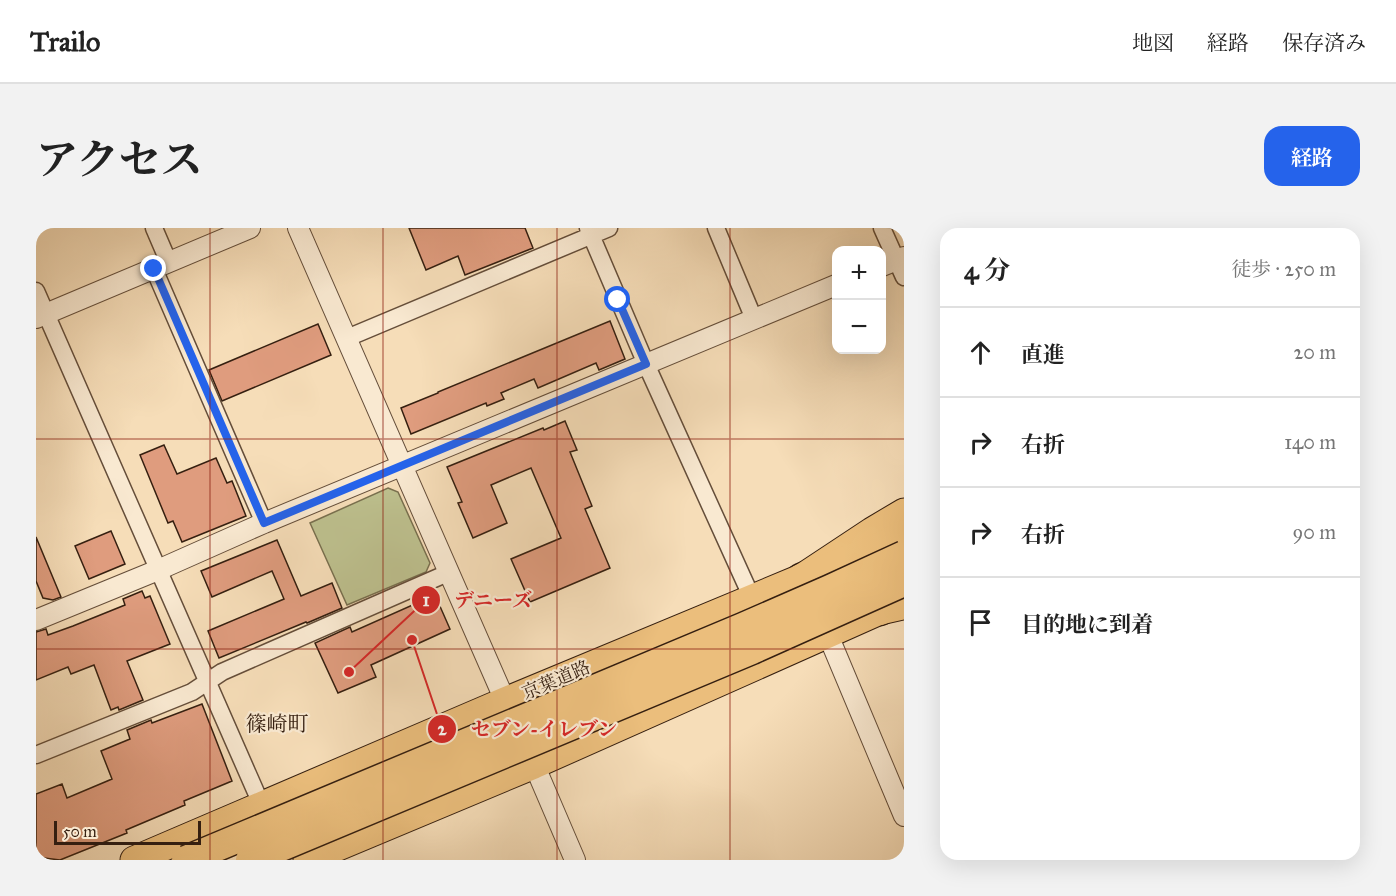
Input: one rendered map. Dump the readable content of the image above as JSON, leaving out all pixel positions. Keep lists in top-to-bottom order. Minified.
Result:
{"streets":{"highway":["京葉道路"]},"districts":["篠崎町"],"places":["セブン-イレブン","デニーズ"],"scale_bar":"50 m","page":{"header":"Trailo","nav":["地図","経路","保存済み"],"title":"アクセス","buttons":"経路","heading":["4 分","徒歩 · 250 m"],"map_buttons":["+","−"],"list":[["直進","20 m"],["右折","140 m"],["右折","90 m"],"目的地に到着"],"scale":"50 m"}}
